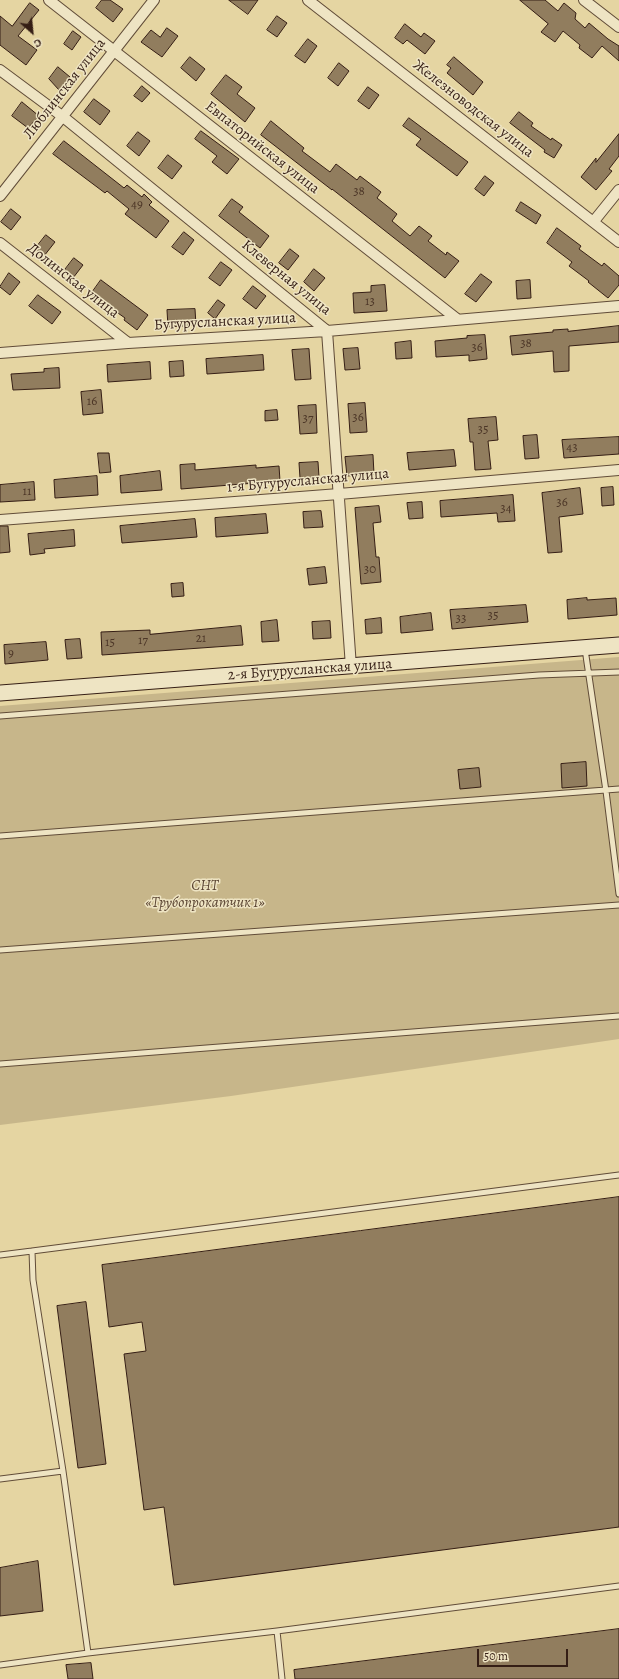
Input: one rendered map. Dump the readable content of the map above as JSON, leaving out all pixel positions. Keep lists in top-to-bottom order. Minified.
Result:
{"streets":{"street":["Люблинская улица","Железноводская улица","Евпаторийская улица","Клеверная улица","Долинская улица","Бугурусланская улица","1-я Бугурусланская улица","2-я Бугурусланская улица"]},"crossings":[["Люблинская улица","Евпаторийская улица"],["Люблинская улица","Клеверная улица"],["Евпаторийская улица","Бугурусланская улица"],["Клеверная улица","Бугурусланская улица"],["Клеверная улица","1-я Бугурусланская улица"],["Клеверная улица","2-я Бугурусланская улица"],["Долинская улица","Бугурусланская улица"]],"parks":["СНТ «Трубопрокатчик 1»"],"house_numbers":["38","49","13","38","36","16","36","37","35","43","11","36","34","30","35","33","21","17","15","9"],"scale_bar":"50 m","north":"bottom right"}
